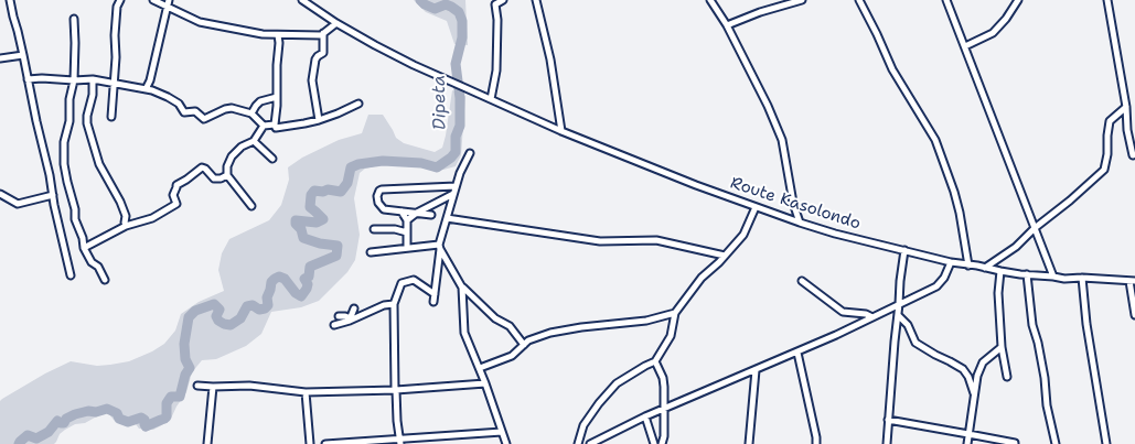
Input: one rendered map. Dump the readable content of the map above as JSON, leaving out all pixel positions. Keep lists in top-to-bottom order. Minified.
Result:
{"streets":{"street":["Route Kasolondo"]},"water":["Dipeta"]}
